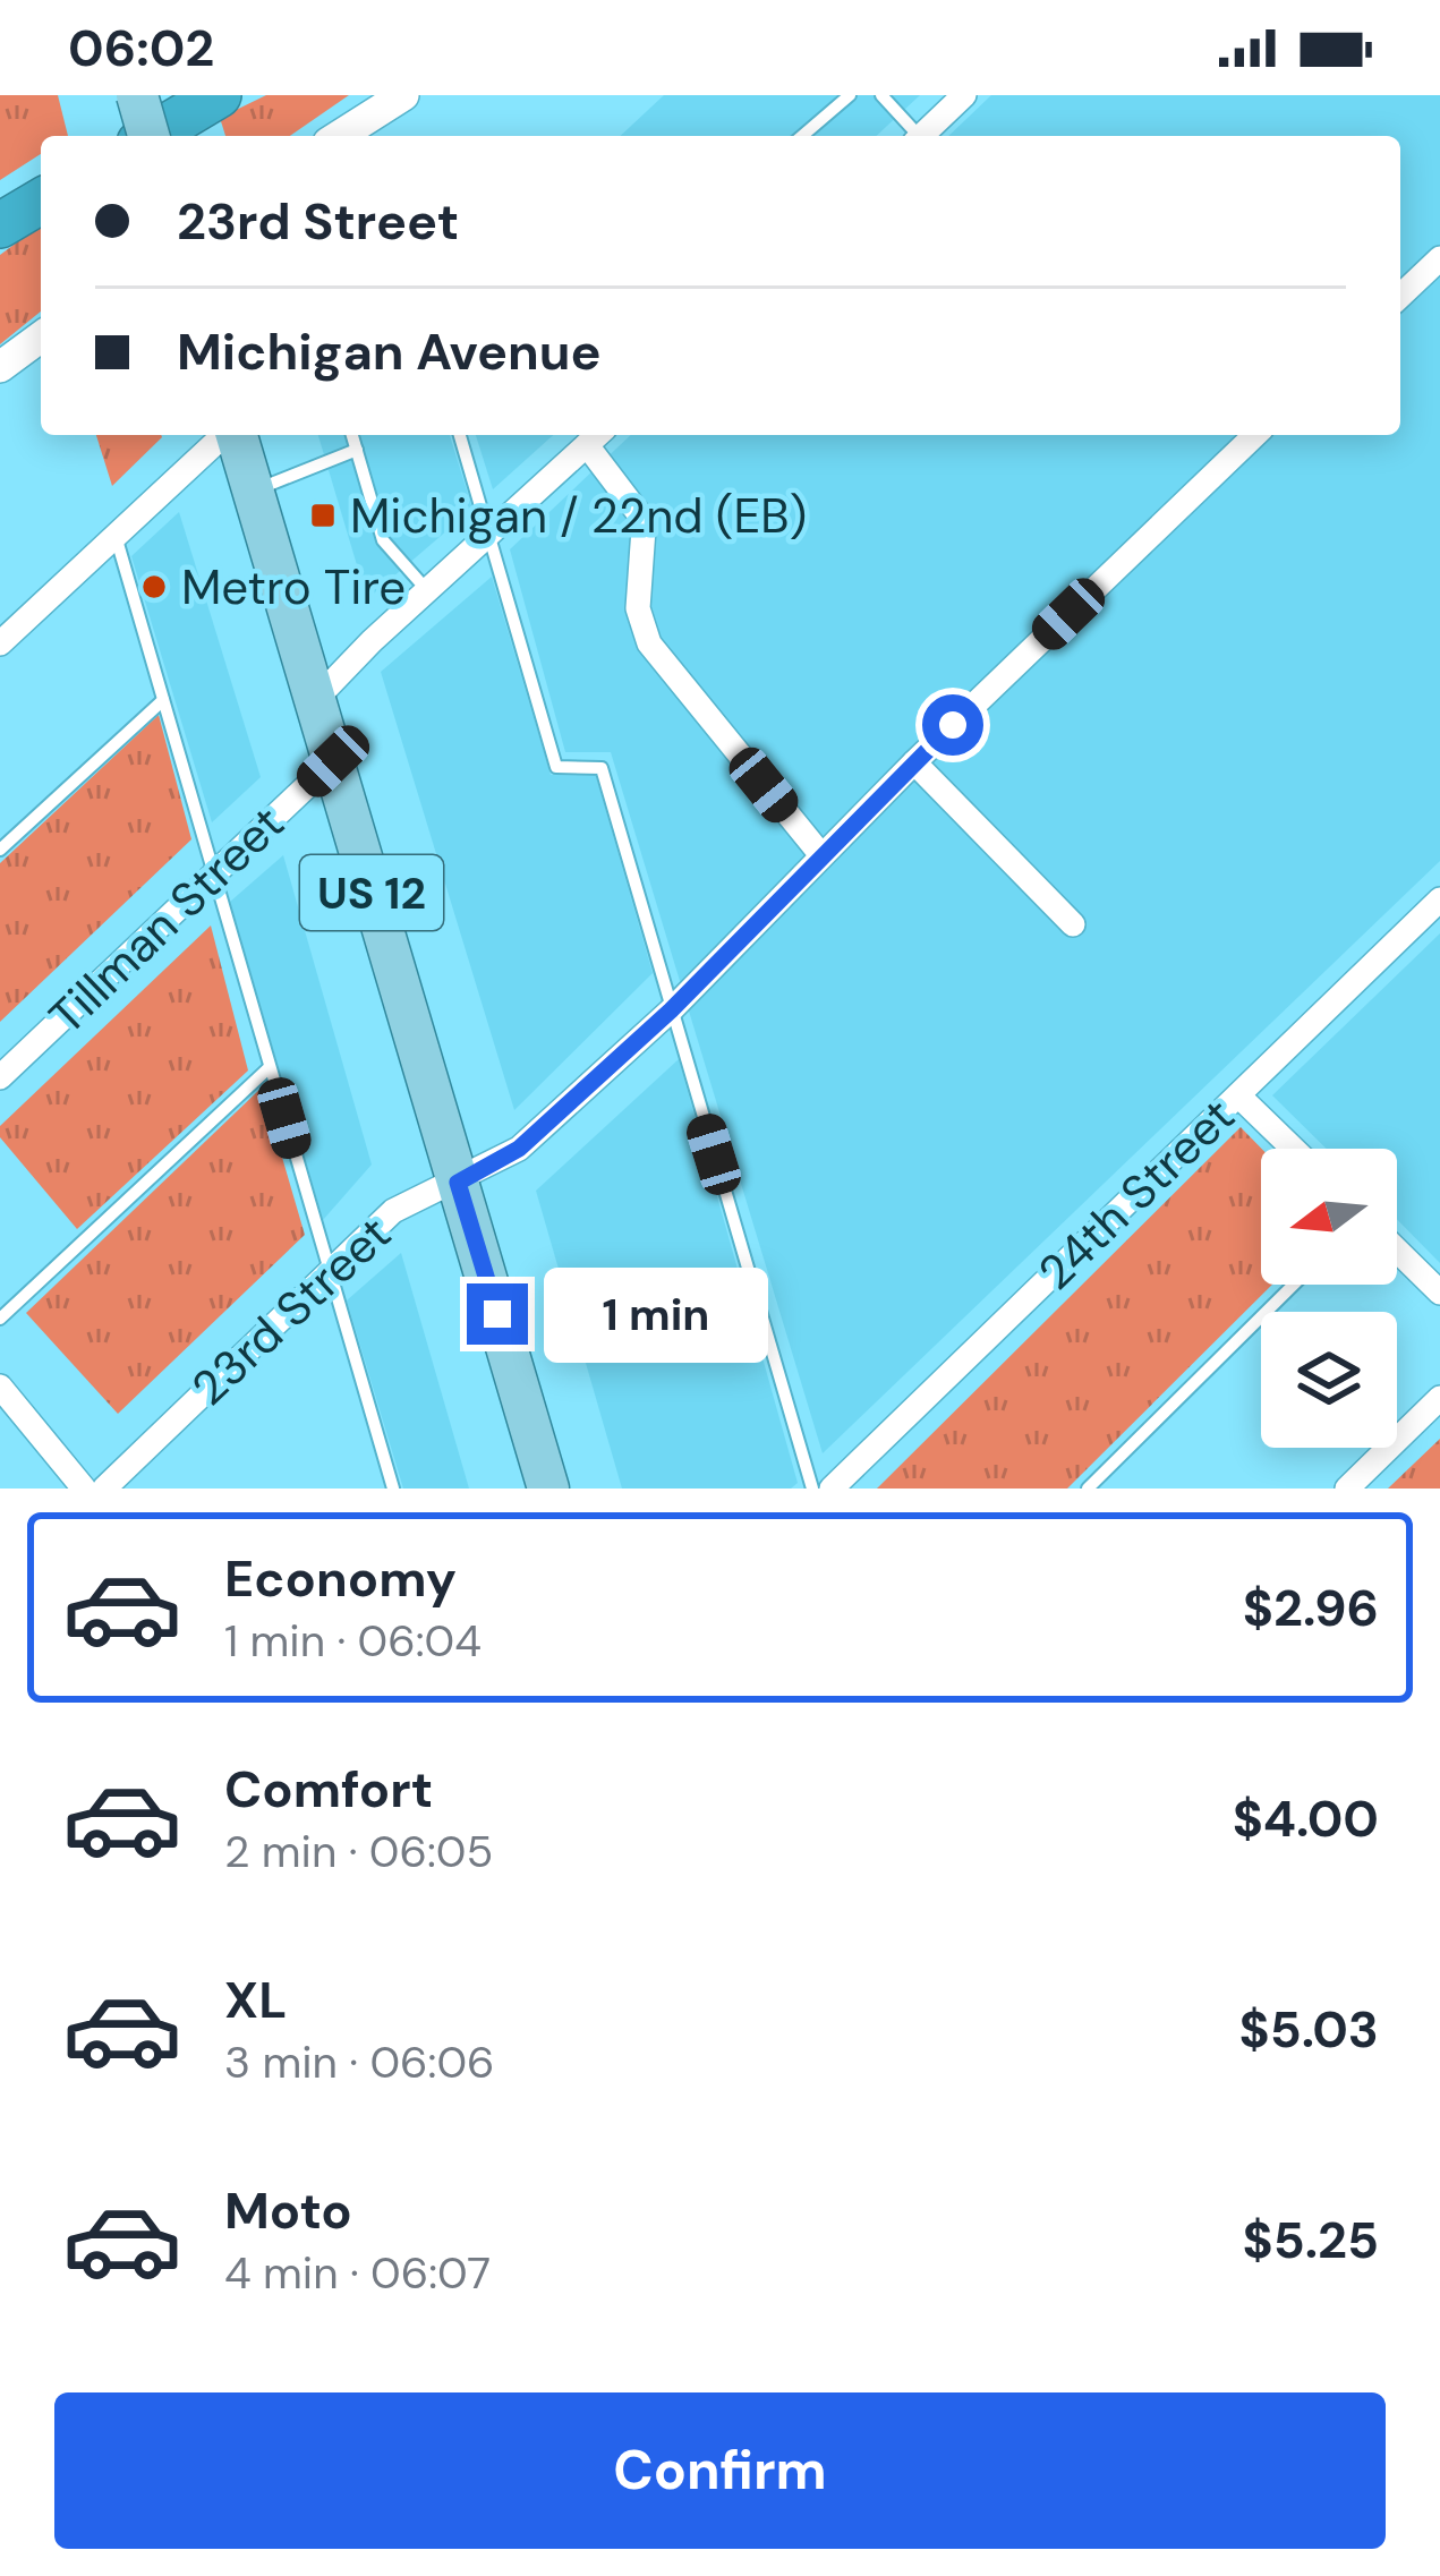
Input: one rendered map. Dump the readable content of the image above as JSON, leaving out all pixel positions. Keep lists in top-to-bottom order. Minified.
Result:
{"streets":{"main road":["US 12"],"street":["Tillman Street","24th Street","23rd Street"]},"crossings":[["US 12","Tillman Street"],["US 12","23rd Street"]],"places":{"transit":["Michigan / 22nd (EB)"],"other":["Metro Tire"]},"north":"left","page":{"status":"06:02","banner":["23rd Street","Michigan Avenue"],"bubble":"1 min","list":[{"name":"Economy","note":"1 min · 06:04","value":"$2.96"},{"name":"Comfort","note":"2 min · 06:05","value":"$4.00"},{"name":"XL","note":"3 min · 06:06","value":"$5.03"},{"name":"Moto","note":"4 min · 06:07","value":"$5.25"}],"buttons":"Confirm"}}
